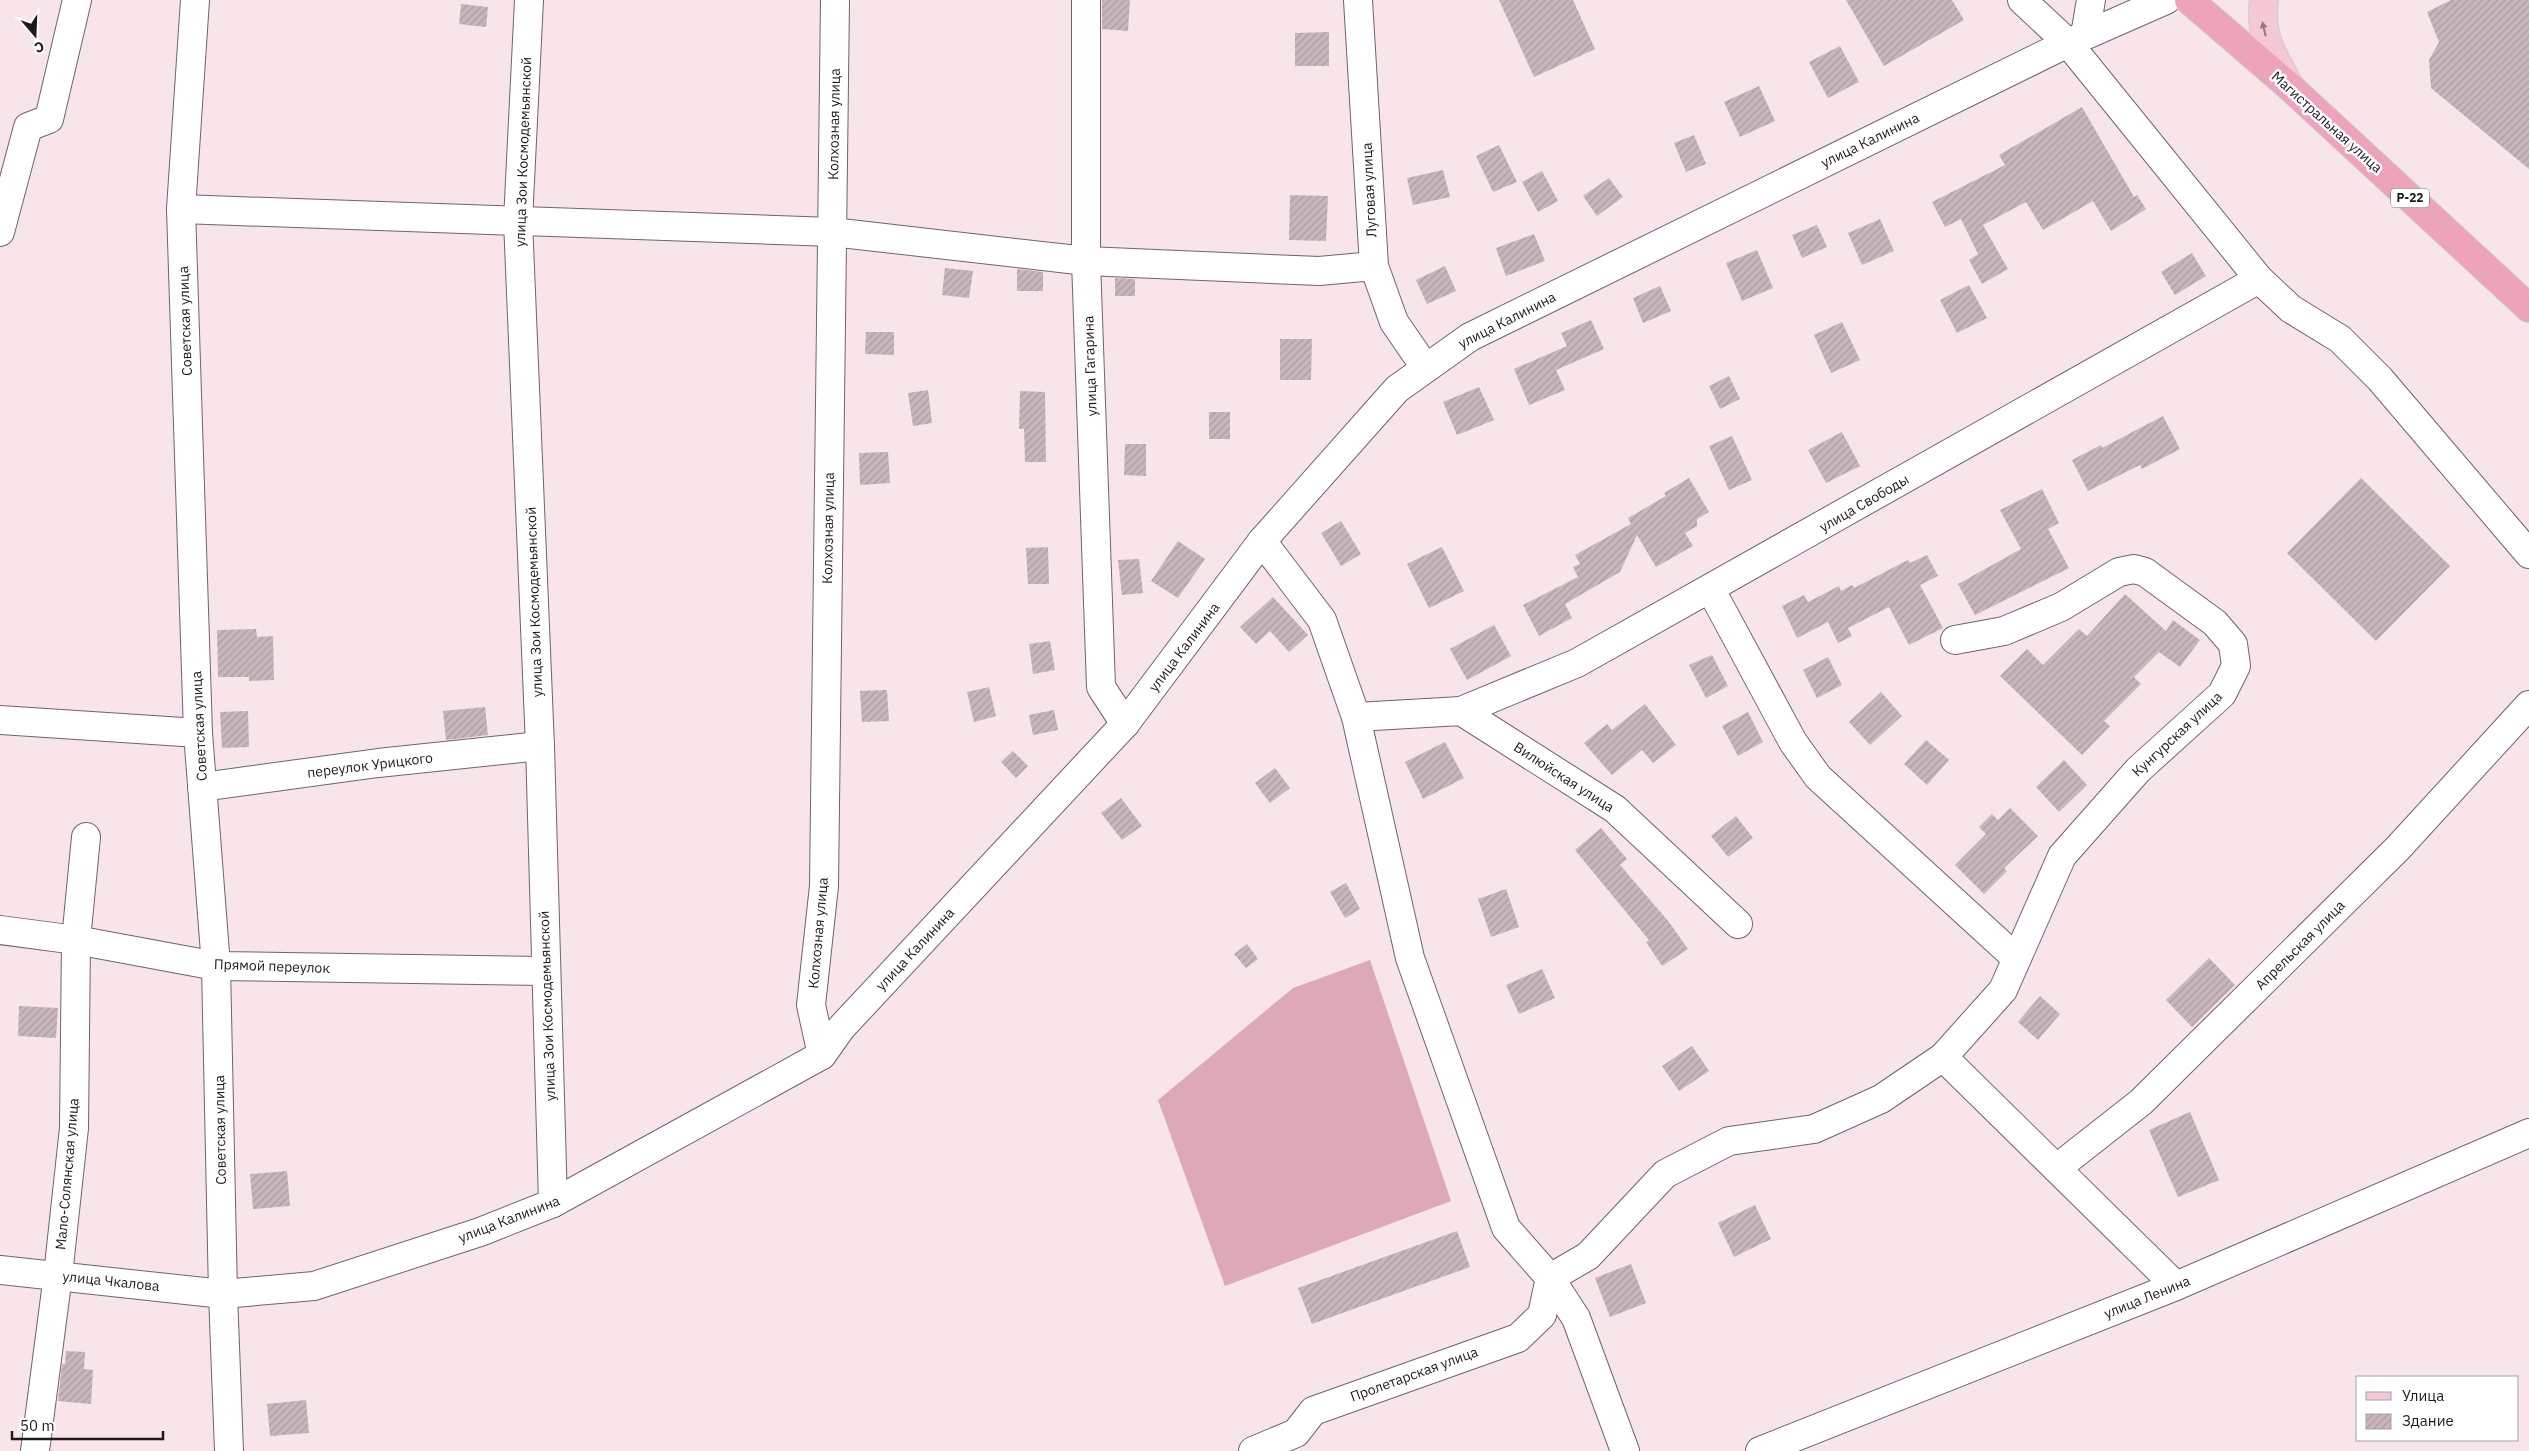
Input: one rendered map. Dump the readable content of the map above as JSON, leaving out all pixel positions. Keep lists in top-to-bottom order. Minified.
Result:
{"streets":{"highway":["Магистральная улица","Р-22"],"street":["Колхозная улица","улица Калинина","улица Зои Космодемьянской","Луговая улица","Советская улица","улица Гагарина","улица Свободы","Кунгурская улица","переулок Урицкого","Вилюйская улица","Апрельская улица","Прямой переулок","Мало-Солянская улица","улица Чкалова","улица Ленина","Пролетарская улица"]},"crossings":[["Колхозная улица","улица Калинина"],["улица Калинина","улица Зои Космодемьянской"],["улица Калинина","Луговая улица"],["улица Калинина","Советская улица"],["улица Калинина","улица Гагарина"],["улица Калинина","улица Чкалова"],["улица Зои Космодемьянской","переулок Урицкого"],["улица Зои Космодемьянской","Прямой переулок"],["Советская улица","переулок Урицкого"],["Советская улица","Прямой переулок"],["Советская улица","улица Чкалова"],["улица Свободы","Вилюйская улица"],["Кунгурская улица","Пролетарская улица"],["Прямой переулок","Мало-Солянская улица"],["Мало-Солянская улица","улица Чкалова"]],"legend":["Улица","Здание"],"scale_bar":"50 m","north":"bottom"}
